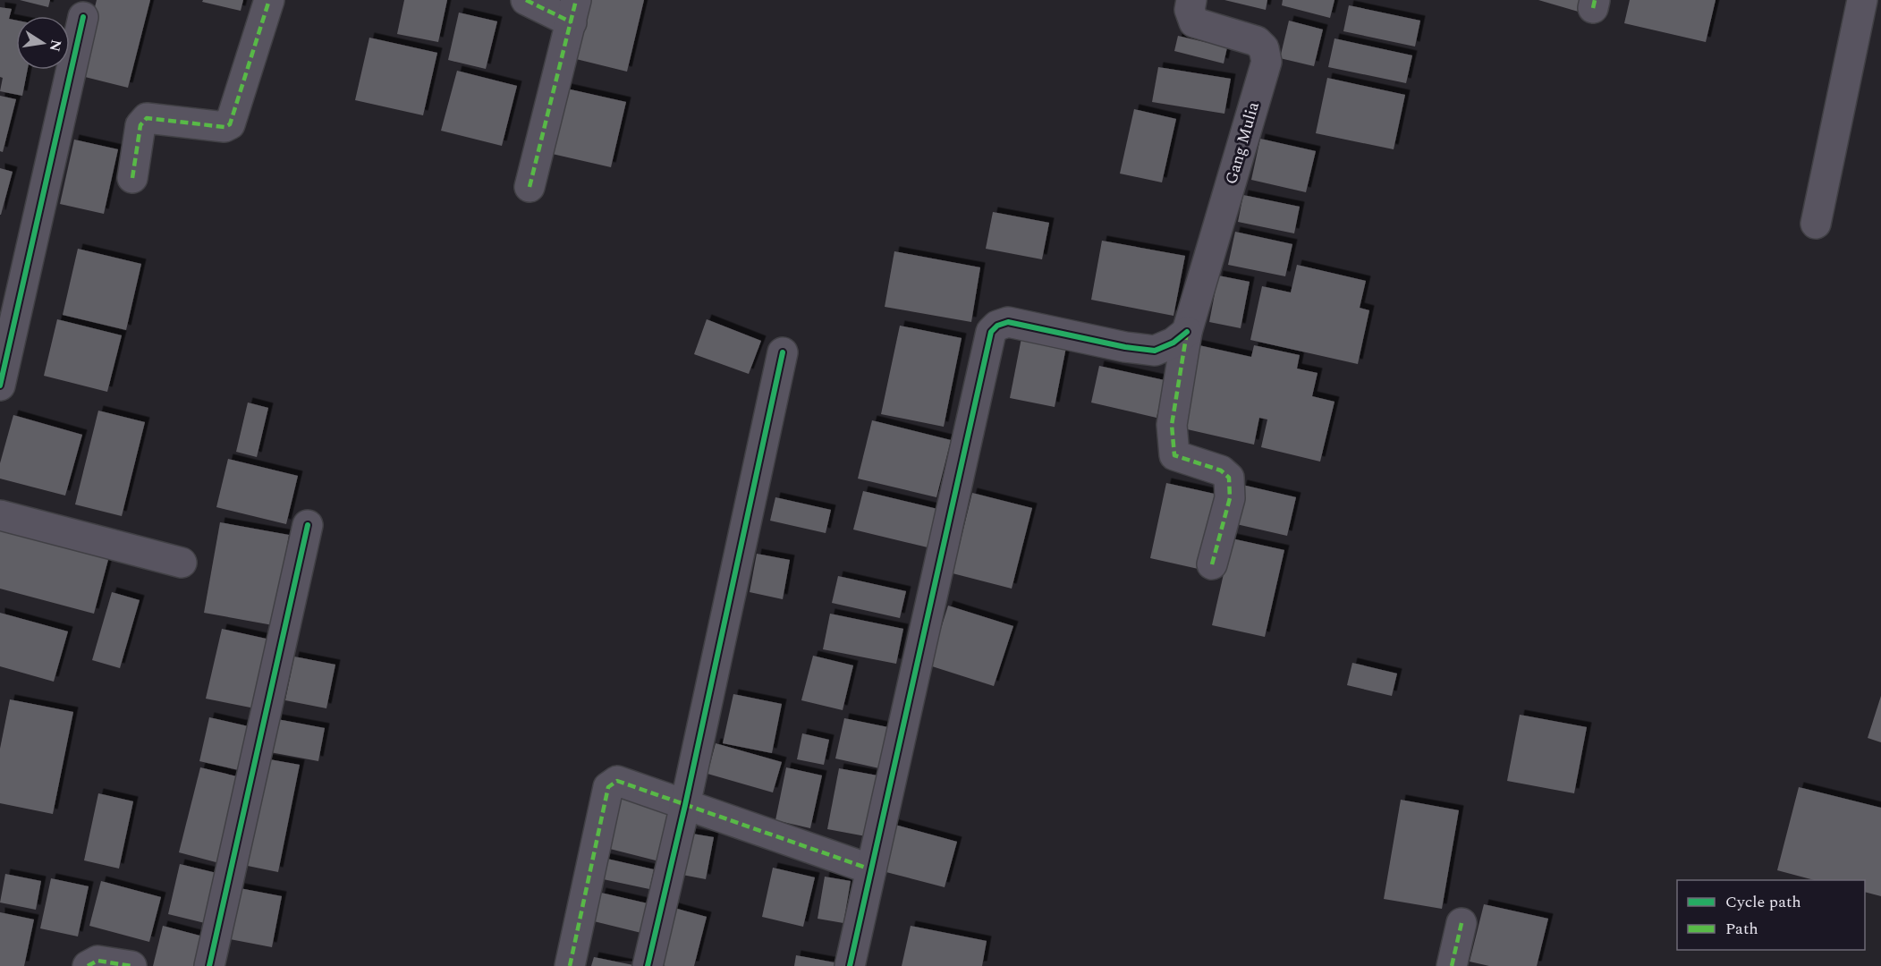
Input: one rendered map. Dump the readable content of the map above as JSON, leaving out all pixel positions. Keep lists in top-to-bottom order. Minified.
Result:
{"streets":{"street":["Gang Mulia"]},"legend":["Cycle path","Path"],"north":"right"}
